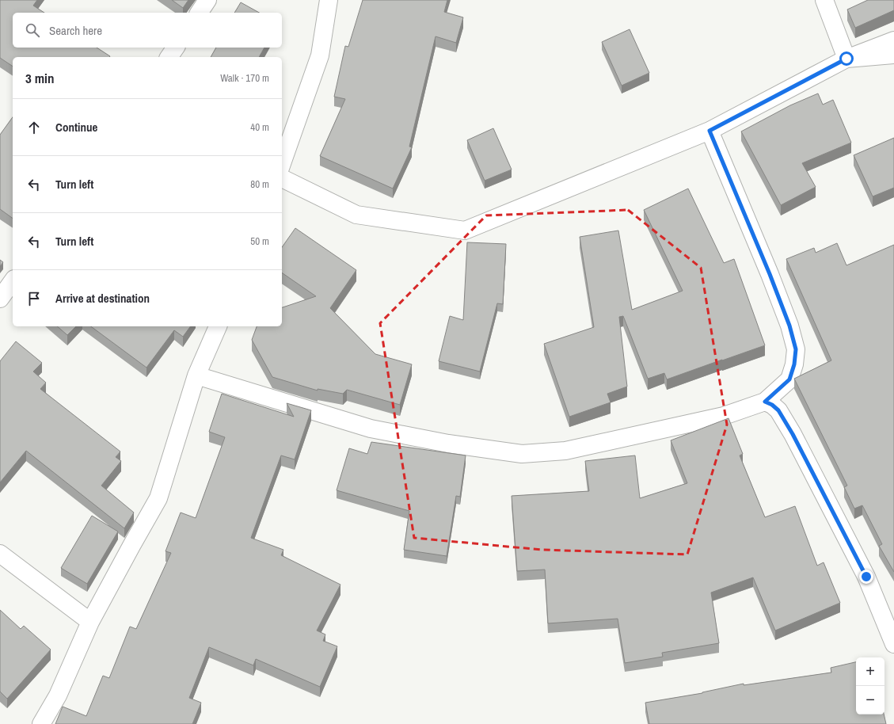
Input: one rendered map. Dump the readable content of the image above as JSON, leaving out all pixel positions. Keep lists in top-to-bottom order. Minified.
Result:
{"page":{"search":"Search here","heading":["3 min","Walk · 170 m"],"list":[["Continue","40 m"],["Turn left","80 m"],["Turn left","50 m"],"Arrive at destination"],"map_buttons":["+","−"]}}
